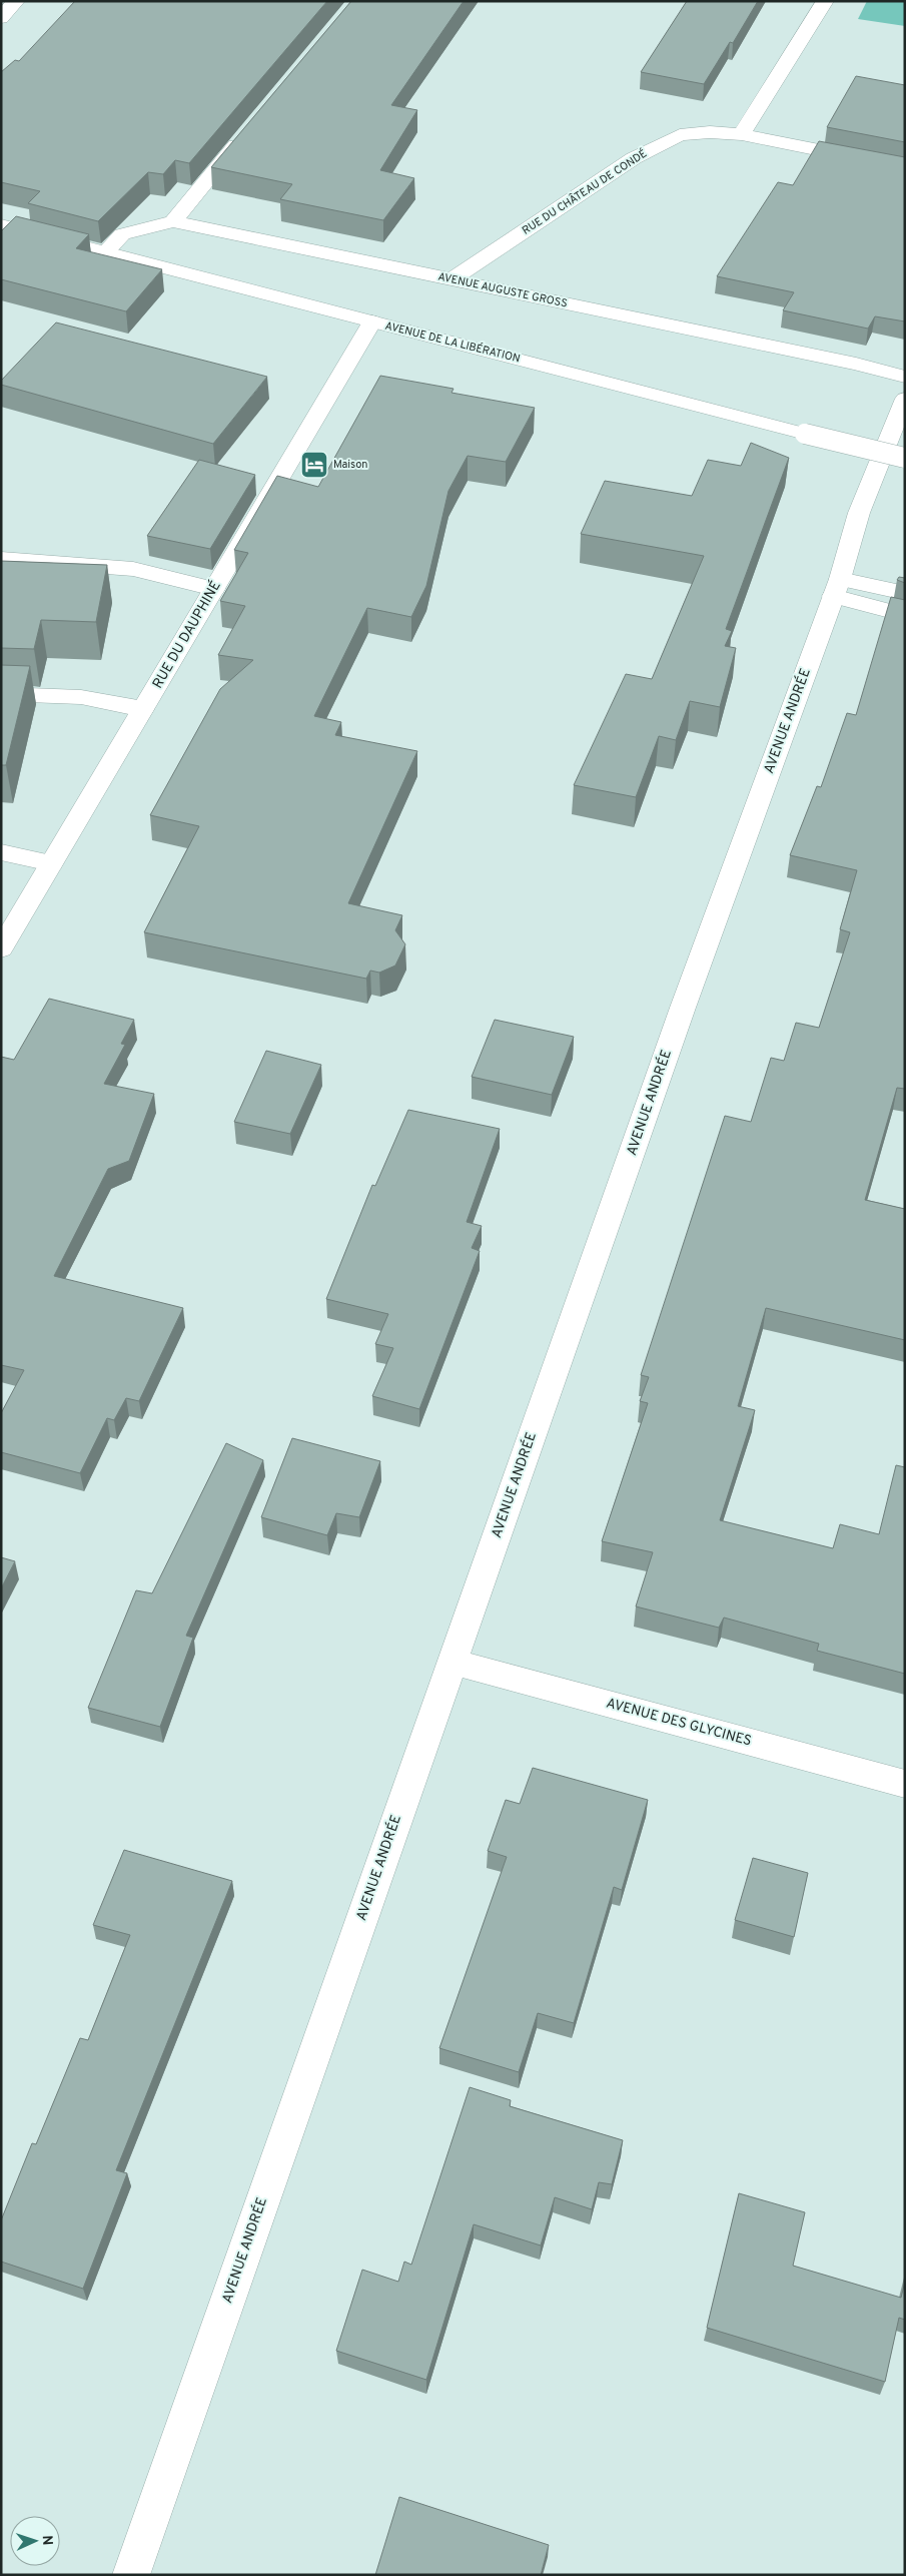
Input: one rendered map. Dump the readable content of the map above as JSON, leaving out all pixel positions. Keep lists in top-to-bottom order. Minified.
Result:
{"streets":{"street":["RUE DU CHÂTEAU DE CONDÉ","AVENUE AUGUSTE GROSS","AVENUE DE LA LIBÉRATION","RUE DU DAUPHINÉ","AVENUE ANDRÉE","AVENUE DES GLYCINES"]},"crossings":[["RUE DU CHÂTEAU DE CONDÉ","AVENUE AUGUSTE GROSS"],["AVENUE AUGUSTE GROSS","AVENUE DE LA LIBÉRATION"],["AVENUE DE LA LIBÉRATION","RUE DU DAUPHINÉ"],["AVENUE ANDRÉE","AVENUE DES GLYCINES"]],"places":{"hotel":["Maison"]},"north":"right"}
